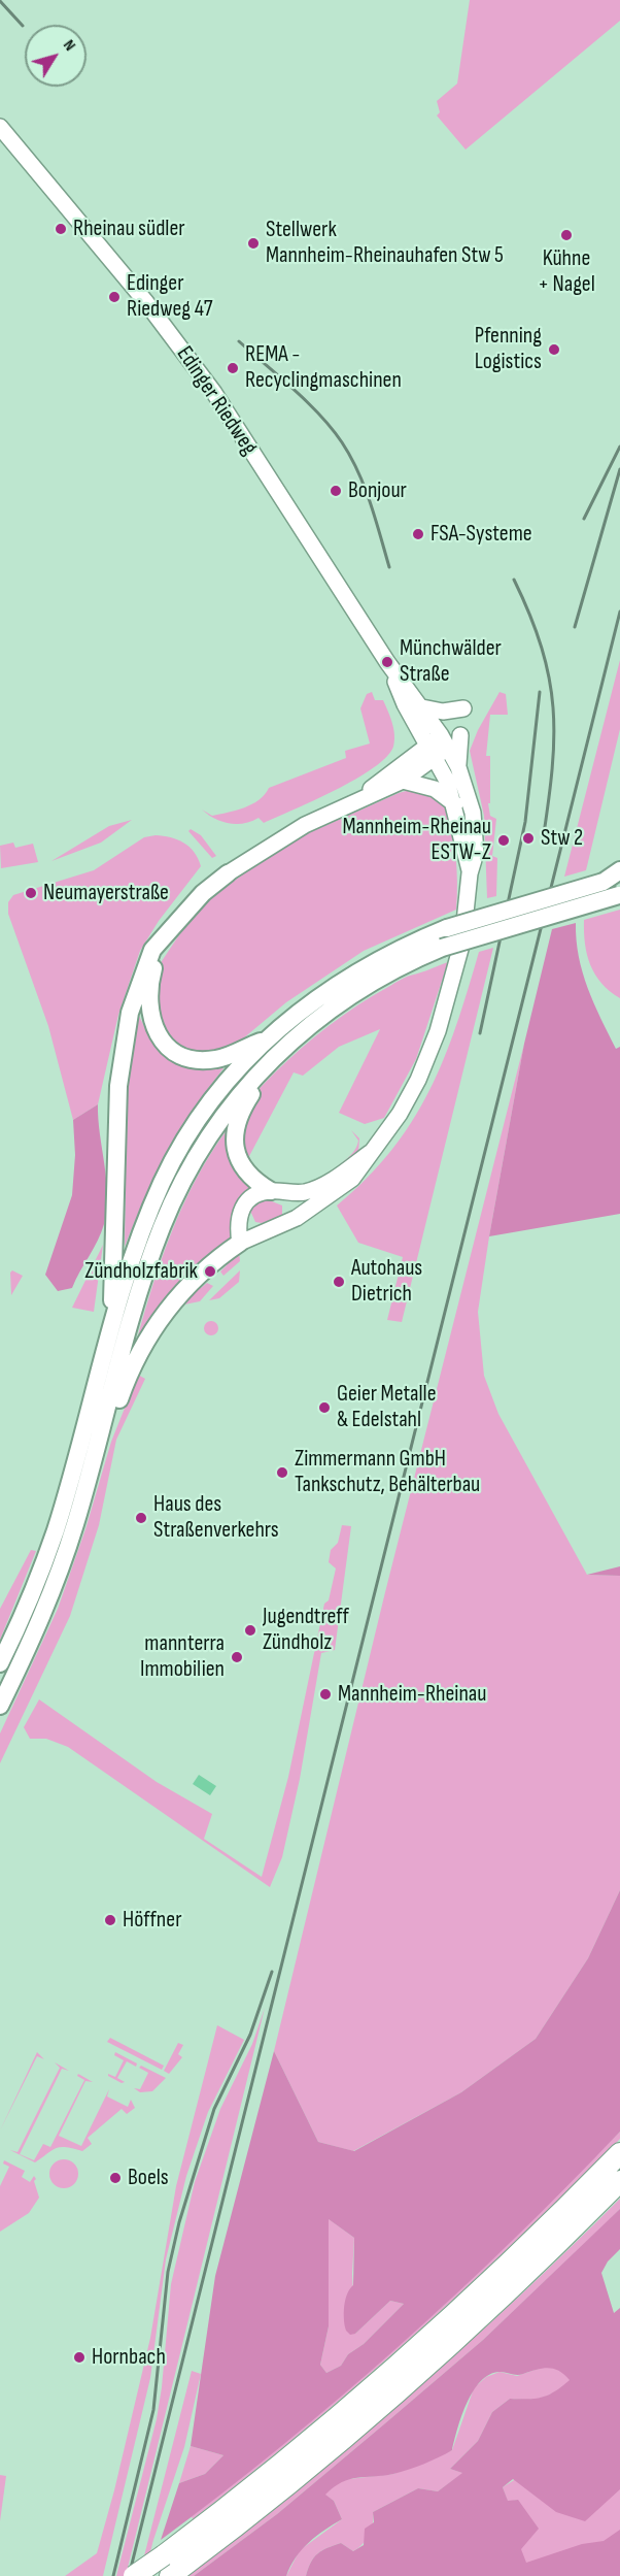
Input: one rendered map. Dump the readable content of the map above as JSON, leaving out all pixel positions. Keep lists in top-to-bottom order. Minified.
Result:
{"streets":{"main road":["Edinger Riedweg"]},"places":["Rheinau südler","Kühne + Nagel","Stellwerk Mannheim-Rheinauhafen Stw 5","Edinger Riedweg 47","Pfenning Logistics","REMA - Recyclingmaschinen","Bonjour","FSA-Systeme","Münchwälder Straße","Stw 2","Mannheim-Rheinau ESTW-Z","Neumayerstraße","Zündholzfabrik","Autohaus Dietrich","Geier Metalle & Edelstahl","Zimmermann GmbH Tankschutz, Behälterbau","Haus des Straßenverkehrs","Jugendtreff Zündholz","mannterra Immobilien","Mannheim-Rheinau","Höffner","Boels","Hornbach"],"north":"top right"}
